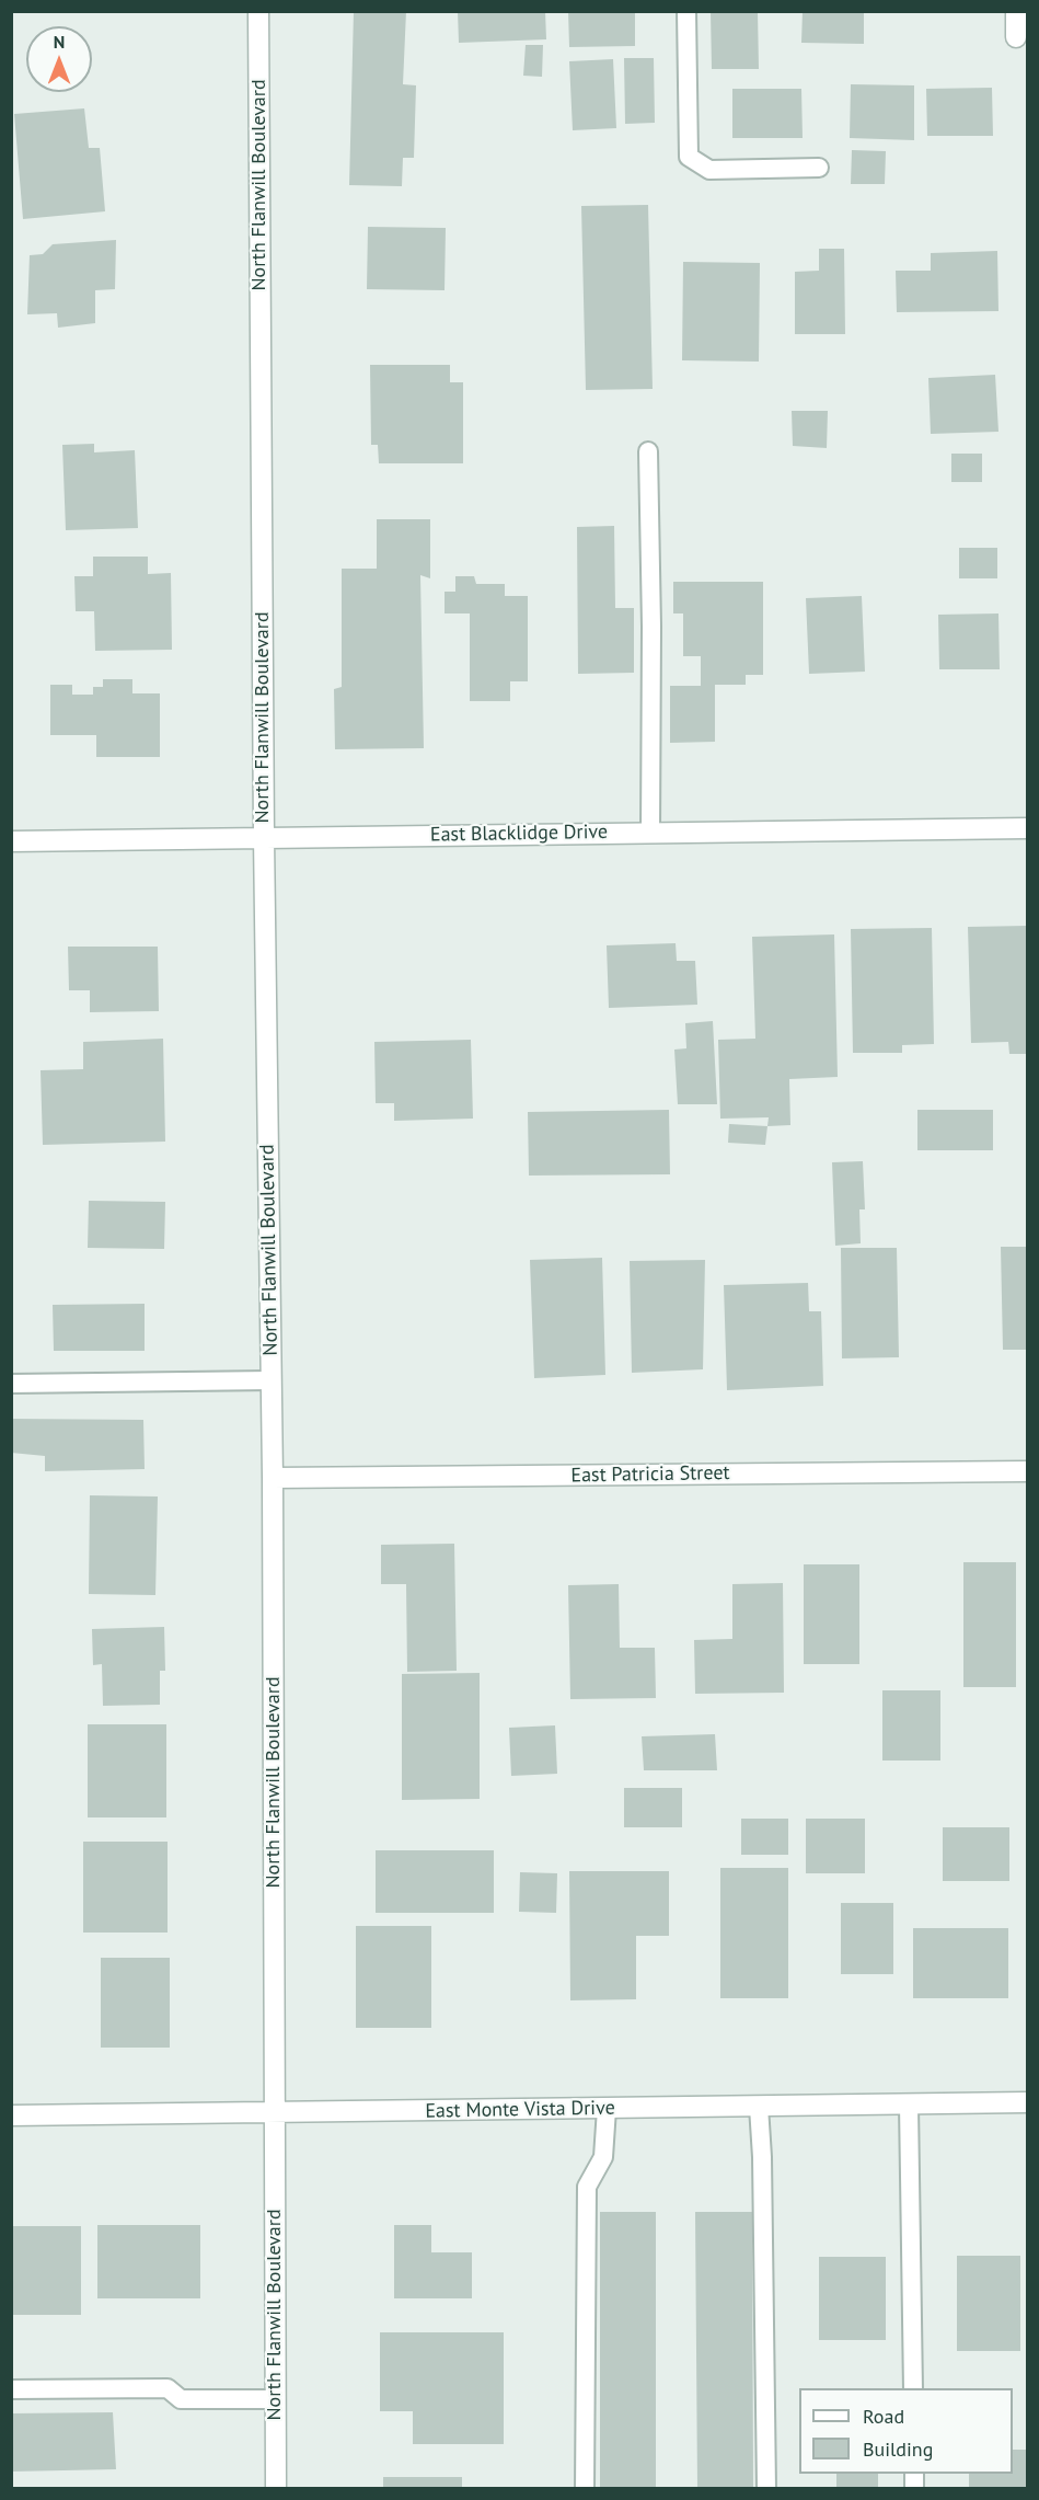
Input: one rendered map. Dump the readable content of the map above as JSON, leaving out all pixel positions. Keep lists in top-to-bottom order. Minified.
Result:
{"streets":{"street":["North Flanwill Boulevard","East Blacklidge Drive","East Patricia Street","East Monte Vista Drive"]},"crossings":[["North Flanwill Boulevard","East Blacklidge Drive"],["North Flanwill Boulevard","East Patricia Street"],["North Flanwill Boulevard","East Monte Vista Drive"]],"legend":["Road","Building"],"north":"top"}
